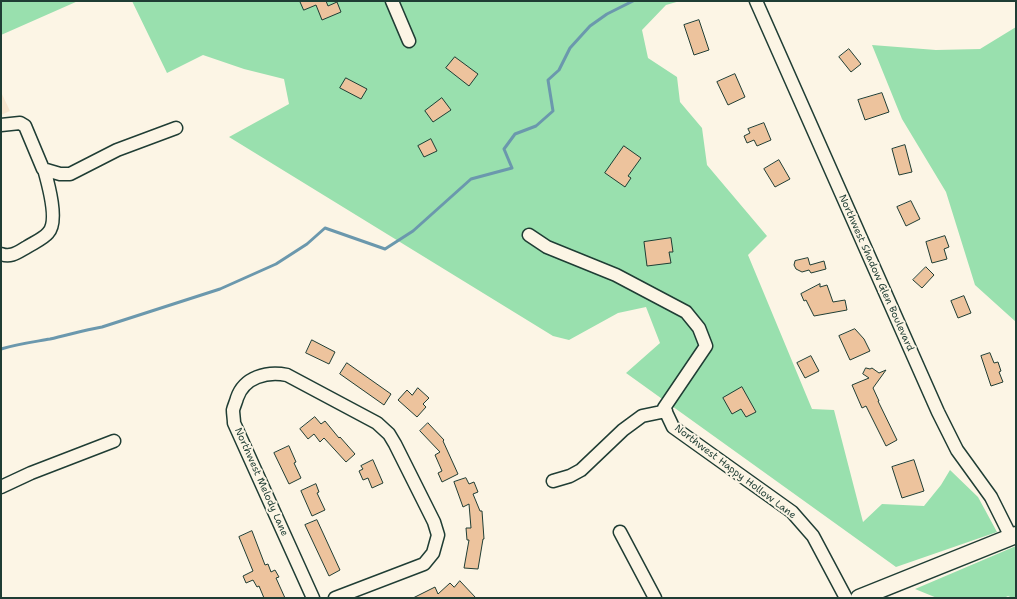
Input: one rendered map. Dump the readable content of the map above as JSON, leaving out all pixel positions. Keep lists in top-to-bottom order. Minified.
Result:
{"streets":{"street":["Northwest Shadow Glen Boulevard","Northwest Happy Hollow Lane","Northwest Melody Lane"]}}
